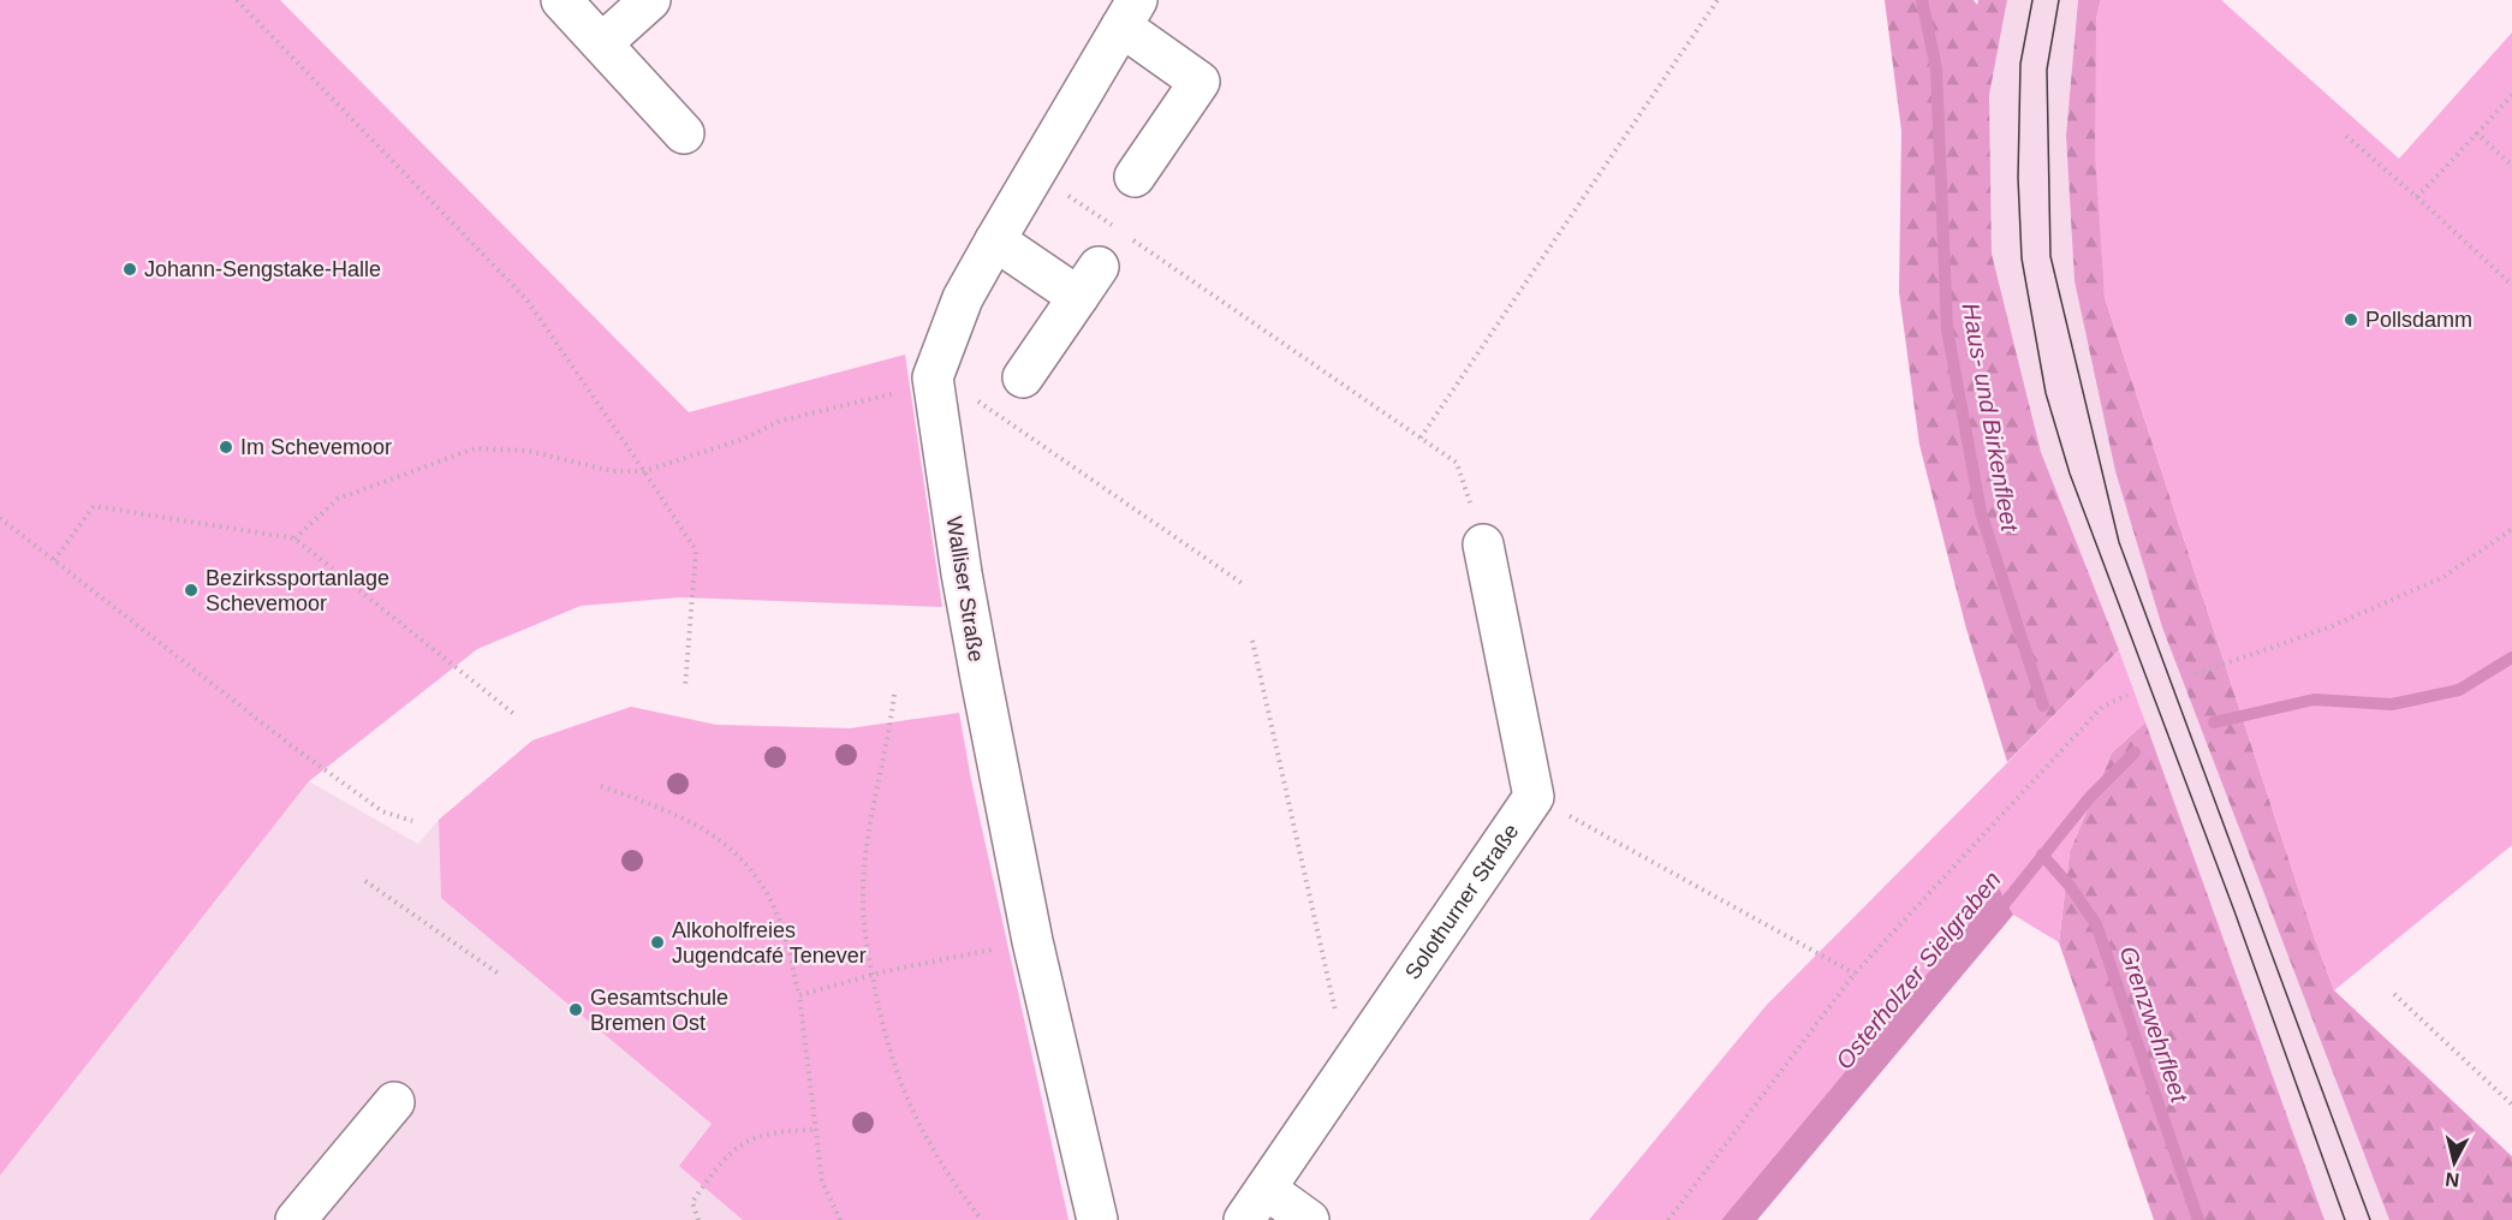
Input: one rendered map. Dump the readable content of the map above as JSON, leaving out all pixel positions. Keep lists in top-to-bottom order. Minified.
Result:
{"streets":{"street":["Walliser Straße","Solothurner Straße"]},"water":["Haus- und Birkenfleet","Osterholzer Sielgraben","Grenzwehrfleet"],"places":["Johann-Sengstake-Halle","Pollsdamm","Im Schevemoor","Bezirkssportanlage Schevemoor","Alkoholfreies Jugendcafé Tenever","Gesamtschule Bremen Ost"],"north":"bottom"}
